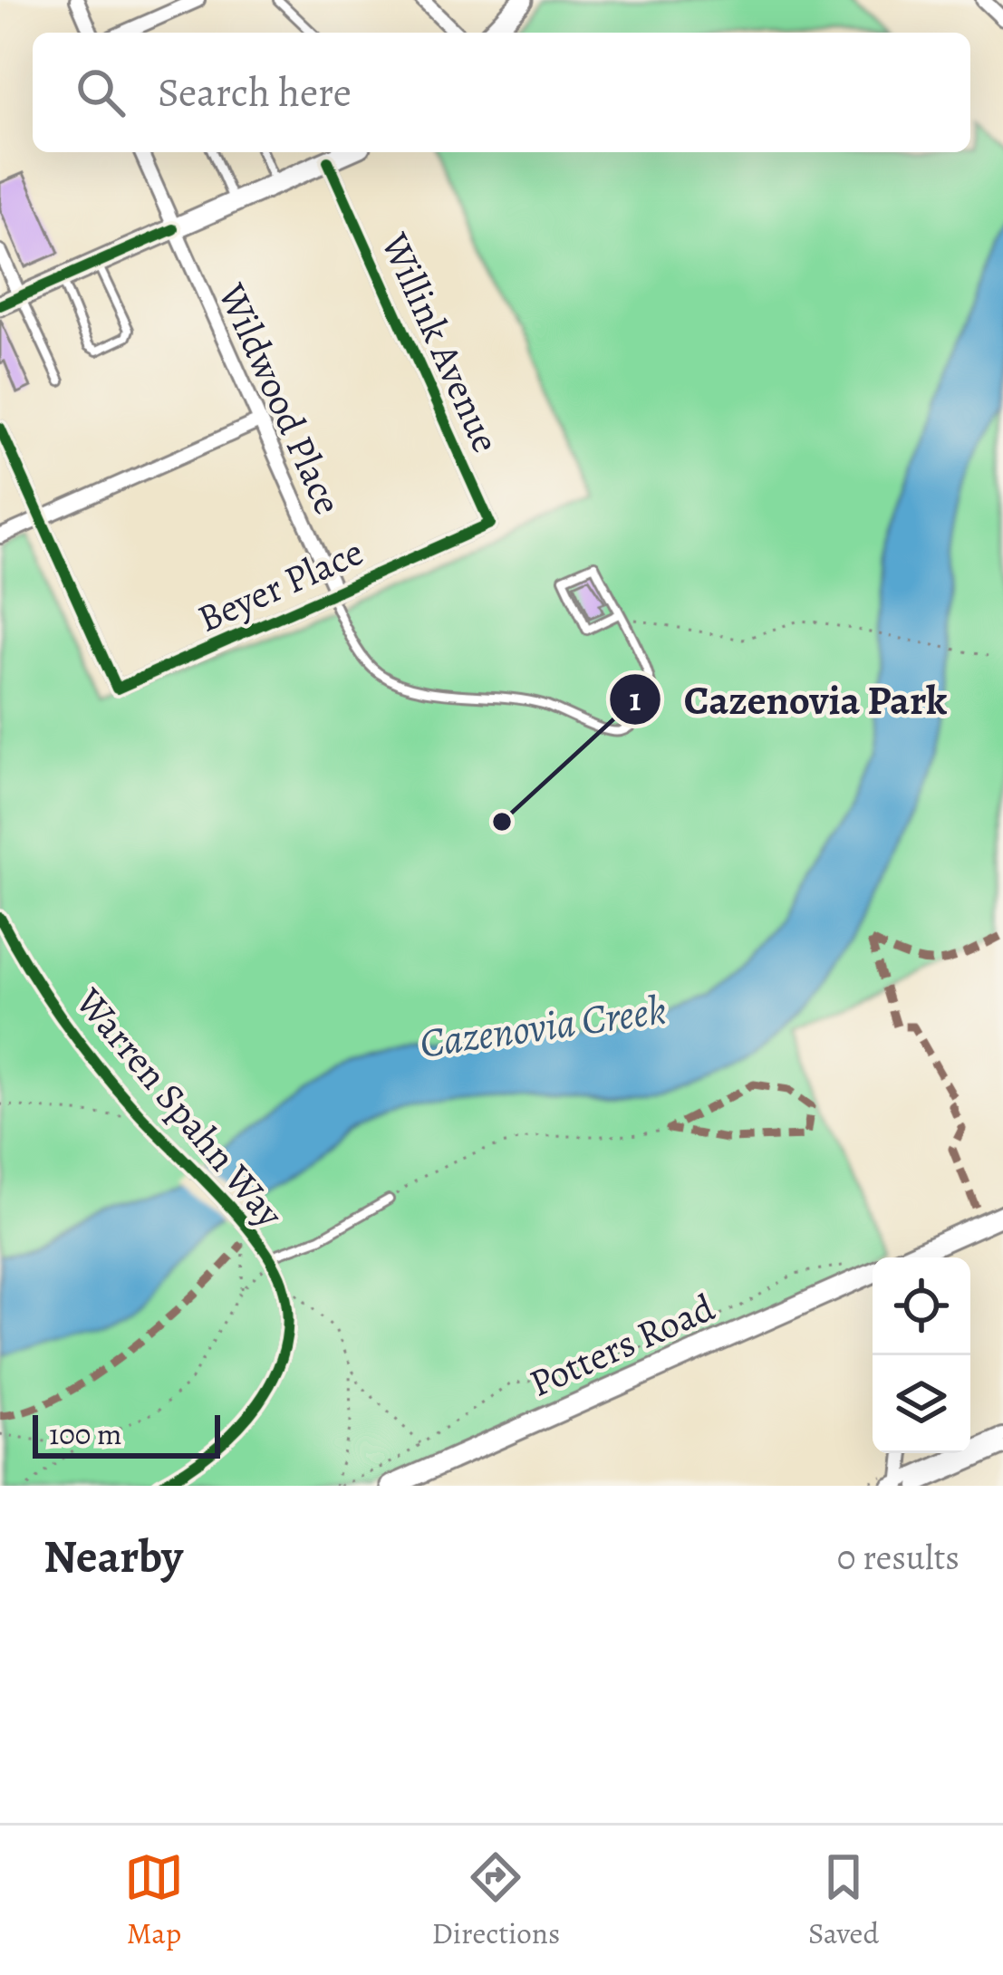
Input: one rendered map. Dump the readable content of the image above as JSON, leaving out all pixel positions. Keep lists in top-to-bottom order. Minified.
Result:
{"streets":{"street":["Willink Avenue","Wildwood Place","Beyer Place","Warren Spahn Way","Potters Road"]},"crossings":[["Willink Avenue","Beyer Place"],["Wildwood Place","Beyer Place"]],"water":["Cazenovia Creek"],"places":["Cazenovia Park"],"scale_bar":"100 m","page":{"search":"Search here","scale":"100 m","heading":["Nearby","0 results"],"nav":["Map","Directions","Saved"]}}
